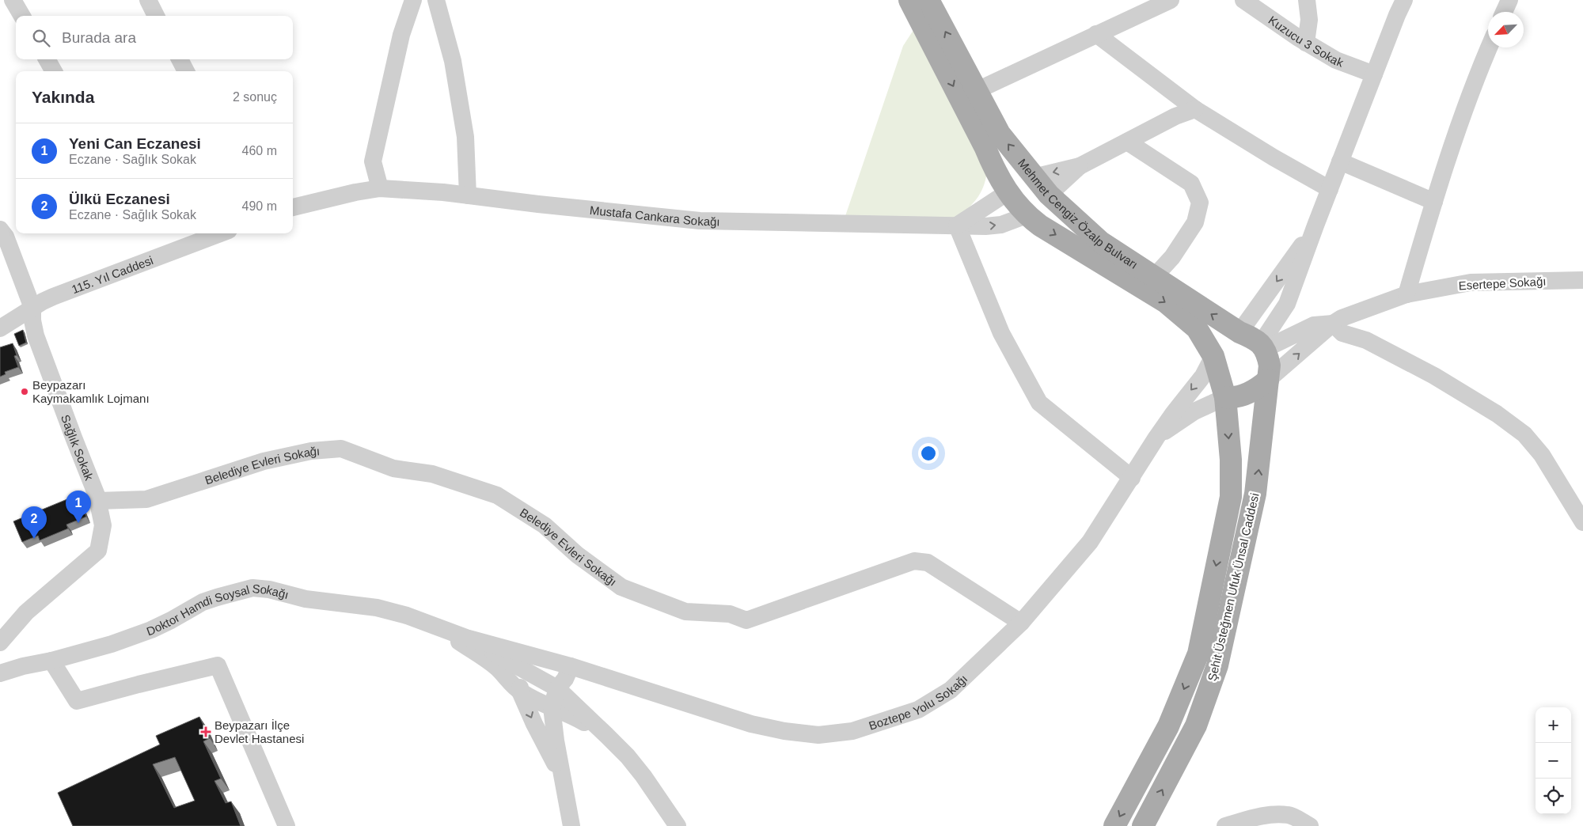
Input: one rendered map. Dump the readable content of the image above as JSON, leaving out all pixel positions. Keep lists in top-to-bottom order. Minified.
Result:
{"streets":{"main road":["Mehmet Cengiz Özalp Bulvarı","Şehit Üsteğmen Ufuk Ünsal Caddesi"],"street":["Kuzucu 3 Sokak","Mustafa Cankara Sokağı","115. Yıl Caddesi","Esertepe Sokağı","Sağlık Sokak","Belediye Evleri Sokağı","Doktor Hamdi Soysal Sokağı","Boztepe Yolu Sokağı"]},"crossings":[["Mehmet Cengiz Özalp Bulvarı","Mustafa Cankara Sokağı"],["Mehmet Cengiz Özalp Bulvarı","Esertepe Sokağı"],["Mehmet Cengiz Özalp Bulvarı","Şehit Üsteğmen Ufuk Ünsal Caddesi"],["Mehmet Cengiz Özalp Bulvarı","Boztepe Yolu Sokağı"],["115. Yıl Caddesi","Sağlık Sokak"],["Esertepe Sokağı","Şehit Üsteğmen Ufuk Ünsal Caddesi"],["Esertepe Sokağı","Boztepe Yolu Sokağı"],["Sağlık Sokak","Belediye Evleri Sokağı"],["Belediye Evleri Sokağı","Boztepe Yolu Sokağı"],["Şehit Üsteğmen Ufuk Ünsal Caddesi","Boztepe Yolu Sokağı"]],"places":{"other":["Beypazarı Kaymakamlık Lojmanı"],"health":["Beypazarı İlçe Devlet Hastanesi"]},"north":"bottom left","page":{"search":"Burada ara","heading":["Yakında","2 sonuç"],"list":[{"mark":"1","name":"Yeni Can Eczanesi","note":"Eczane · Sağlık Sokak","value":"460 m"},{"mark":"2","name":"Ülkü Eczanesi","note":"Eczane · Sağlık Sokak","value":"490 m"}],"pins":["1","2"],"map_buttons":["+","−"]}}
